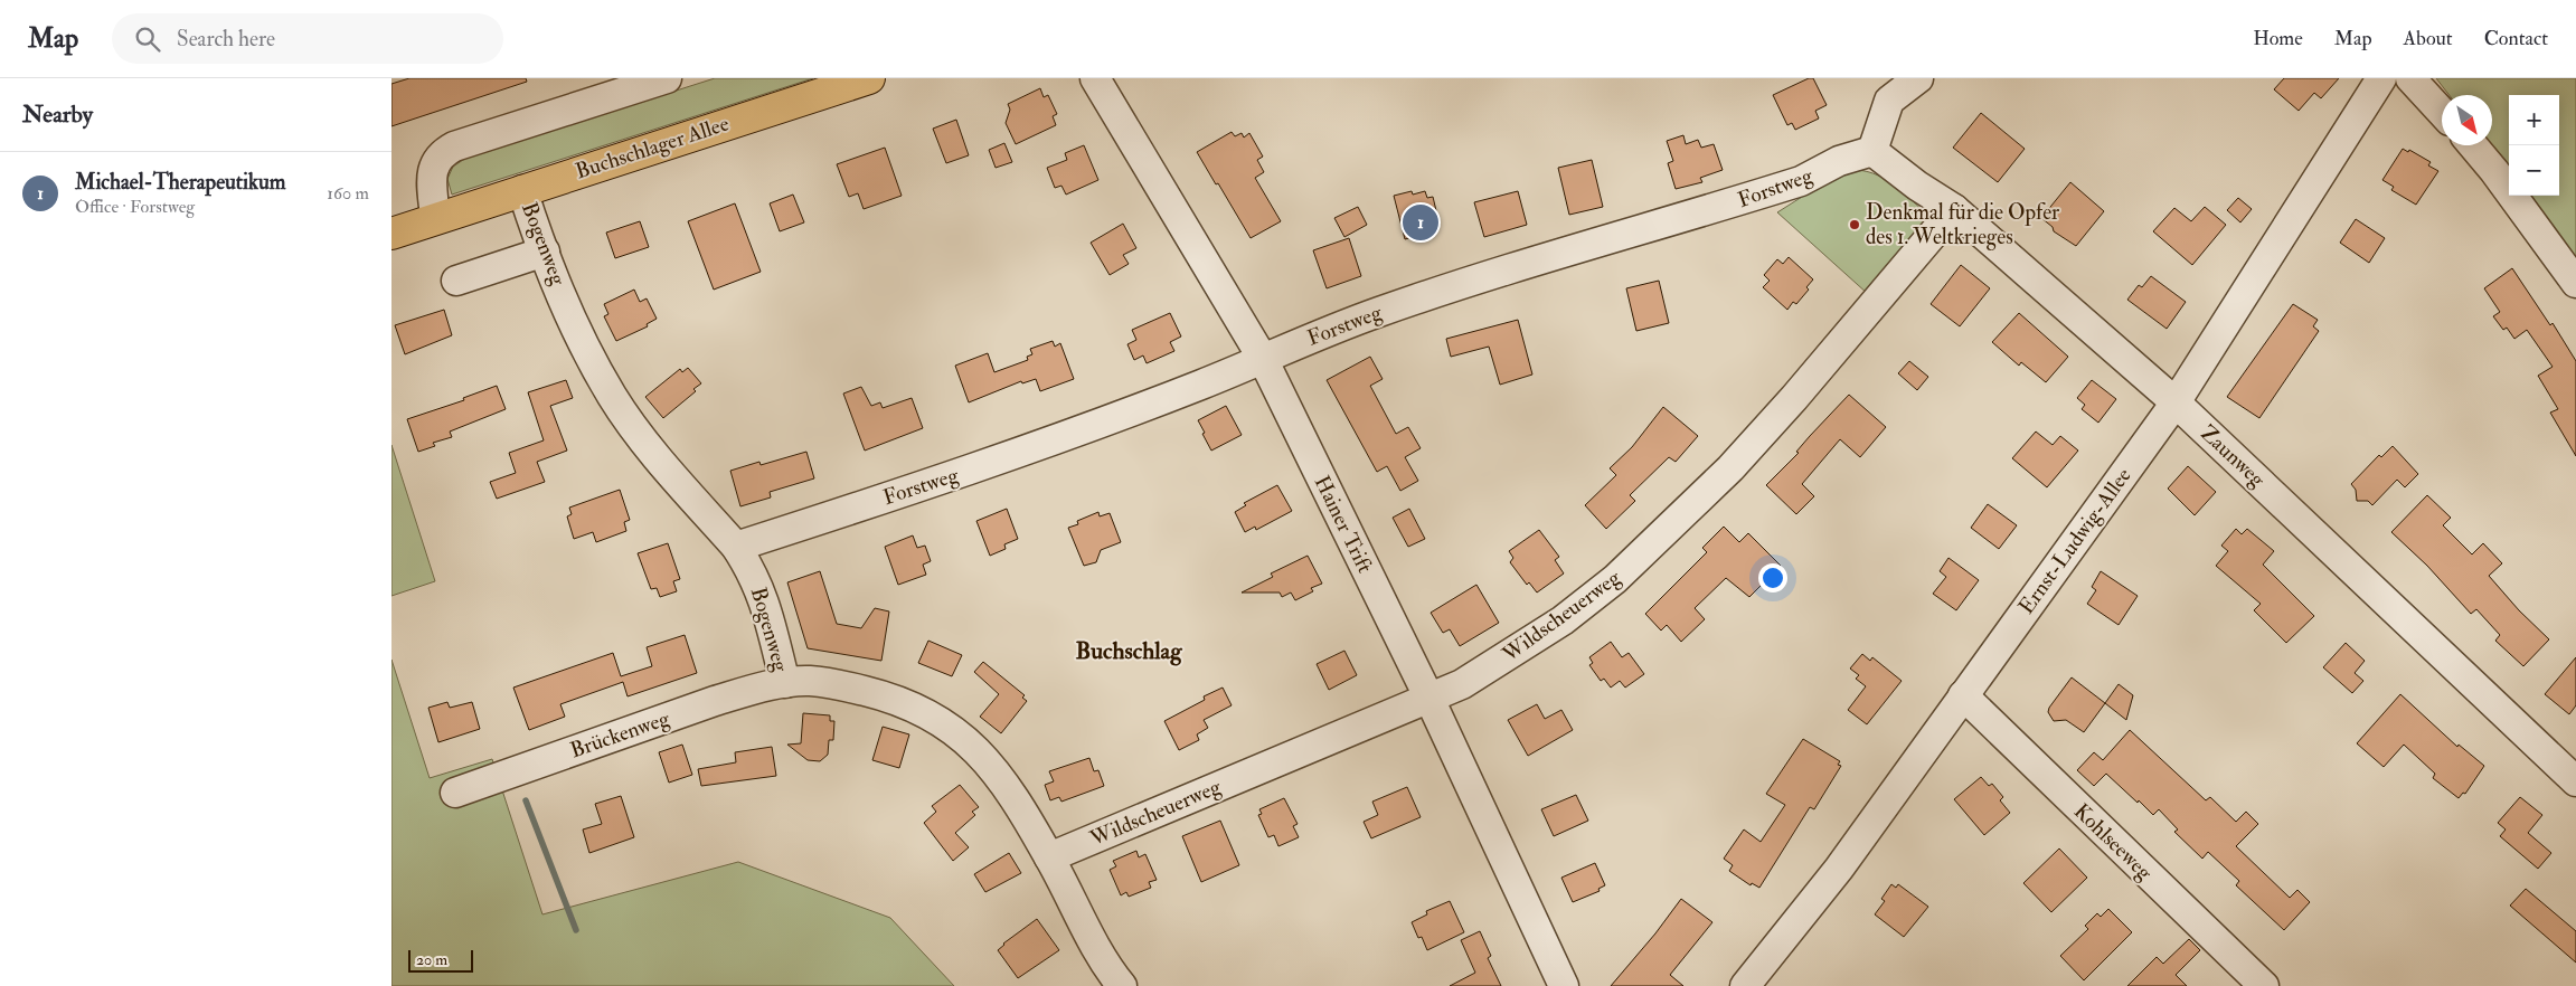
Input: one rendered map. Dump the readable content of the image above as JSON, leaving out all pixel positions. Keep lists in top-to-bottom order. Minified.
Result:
{"streets":{"main road":["Buchschlager Allee"],"street":["Forstweg","Bogenweg","Zaunweg","Hainer Trift","Ernst-Ludwig-Allee","Wildscheuerweg","Brückenweg","Kohlseeweg"]},"crossings":[["Buchschlager Allee","Bogenweg"],["Forstweg","Bogenweg"],["Forstweg","Zaunweg"],["Forstweg","Hainer Trift"],["Bogenweg","Wildscheuerweg"],["Bogenweg","Brückenweg"],["Zaunweg","Ernst-Ludwig-Allee"],["Zaunweg","Wildscheuerweg"],["Hainer Trift","Wildscheuerweg"],["Ernst-Ludwig-Allee","Kohlseeweg"]],"districts":["Buchschlag"],"places":["Denkmal für die Opfer des 1. Weltkrieges"],"scale_bar":"20 m","north":"bottom right","page":{"header":"Map","search":"Search here","nav":["Home","Map","About","Contact"],"heading":"Nearby","map_buttons":["+","−"],"list":[{"mark":"1","name":"Michael-Therapeutikum","note":"Office · Forstweg","value":"160 m"}],"pins":"1","scale":"20 m"}}
